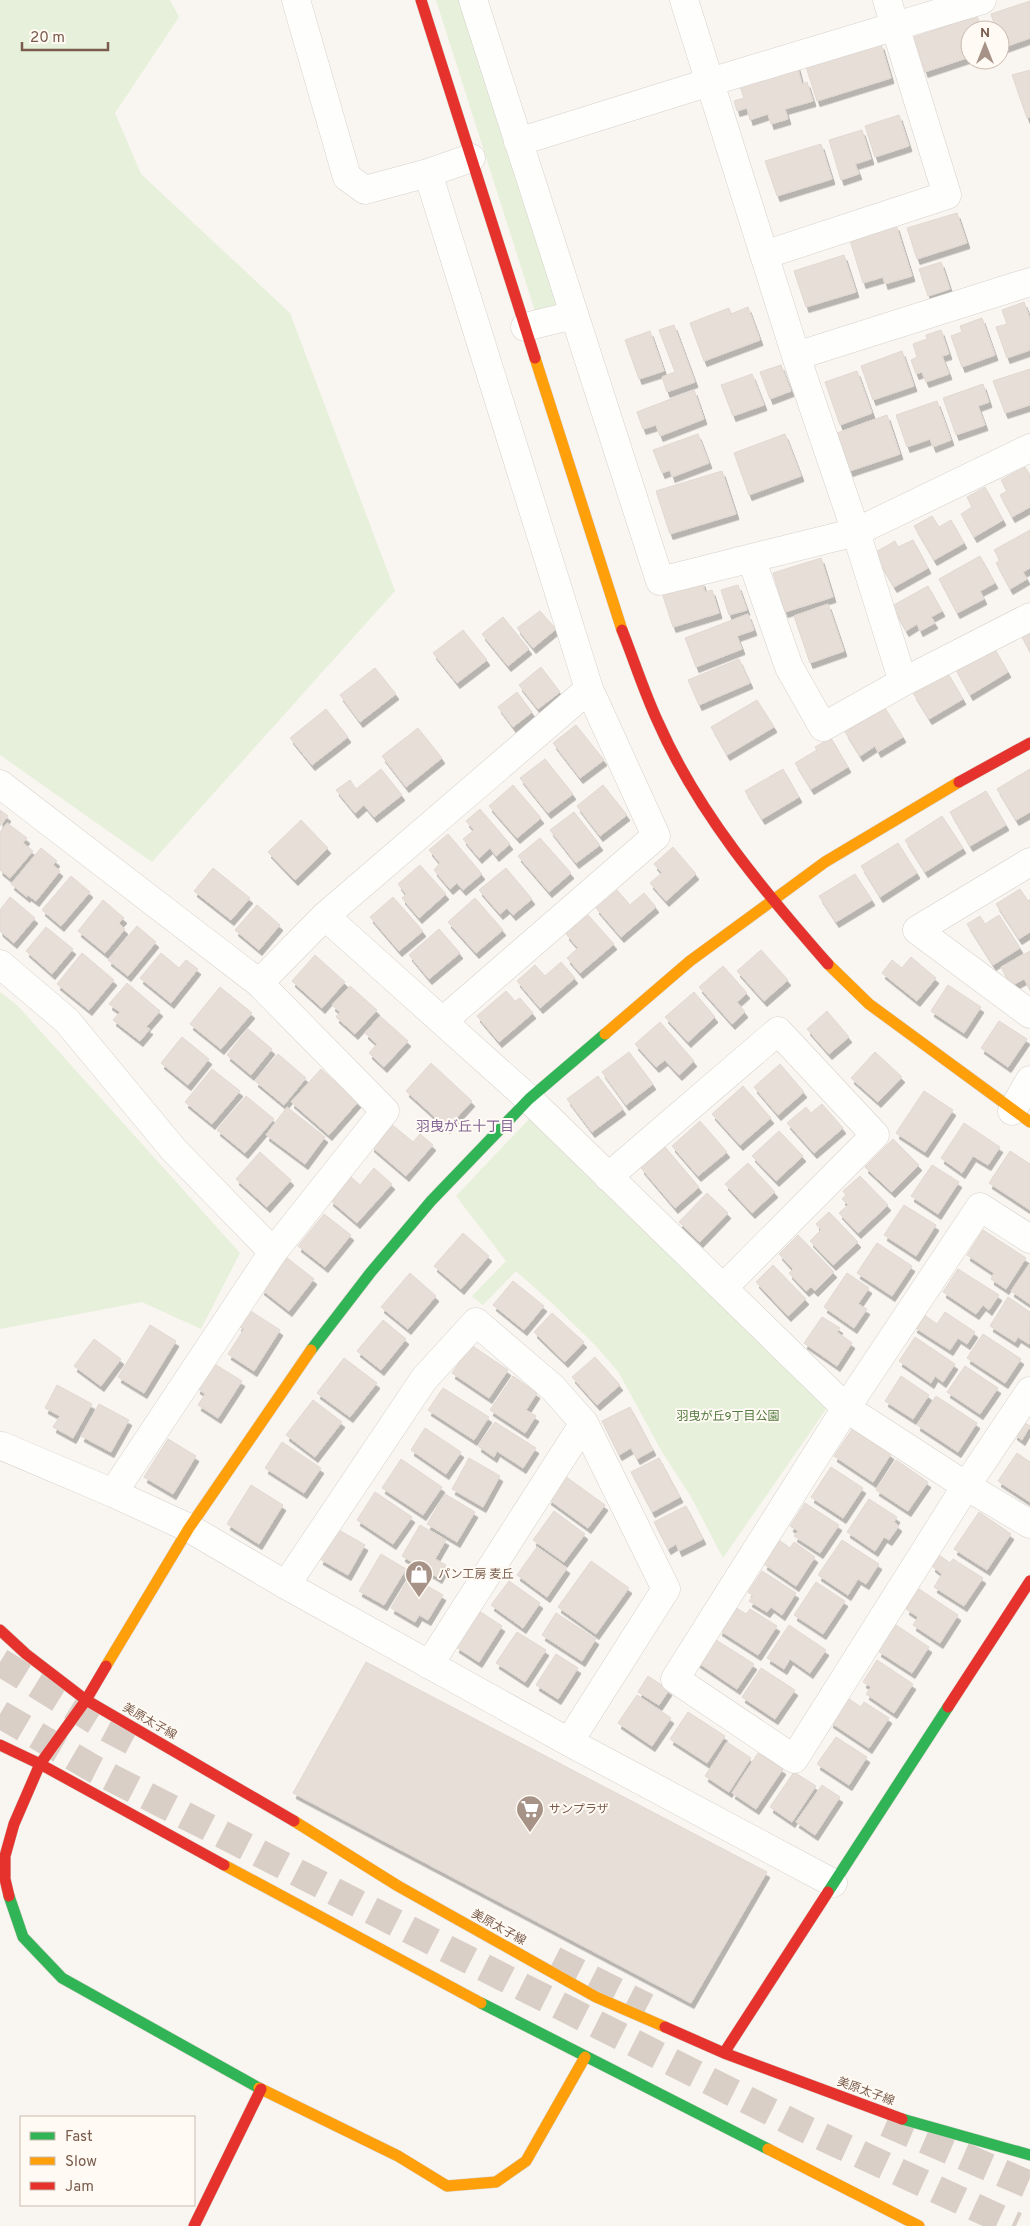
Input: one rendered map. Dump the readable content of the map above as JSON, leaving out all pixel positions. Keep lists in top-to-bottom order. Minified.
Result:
{"streets":{"street":["美原太子線"]},"districts":["羽曳が丘十丁目"],"parks":["羽曳が丘9丁目公園"],"places":{"shop":["パン工房 麦丘"],"supermarket":["サンプラザ"]},"legend":["Fast","Slow","Jam"],"scale_bar":"20 m","north":"top"}
